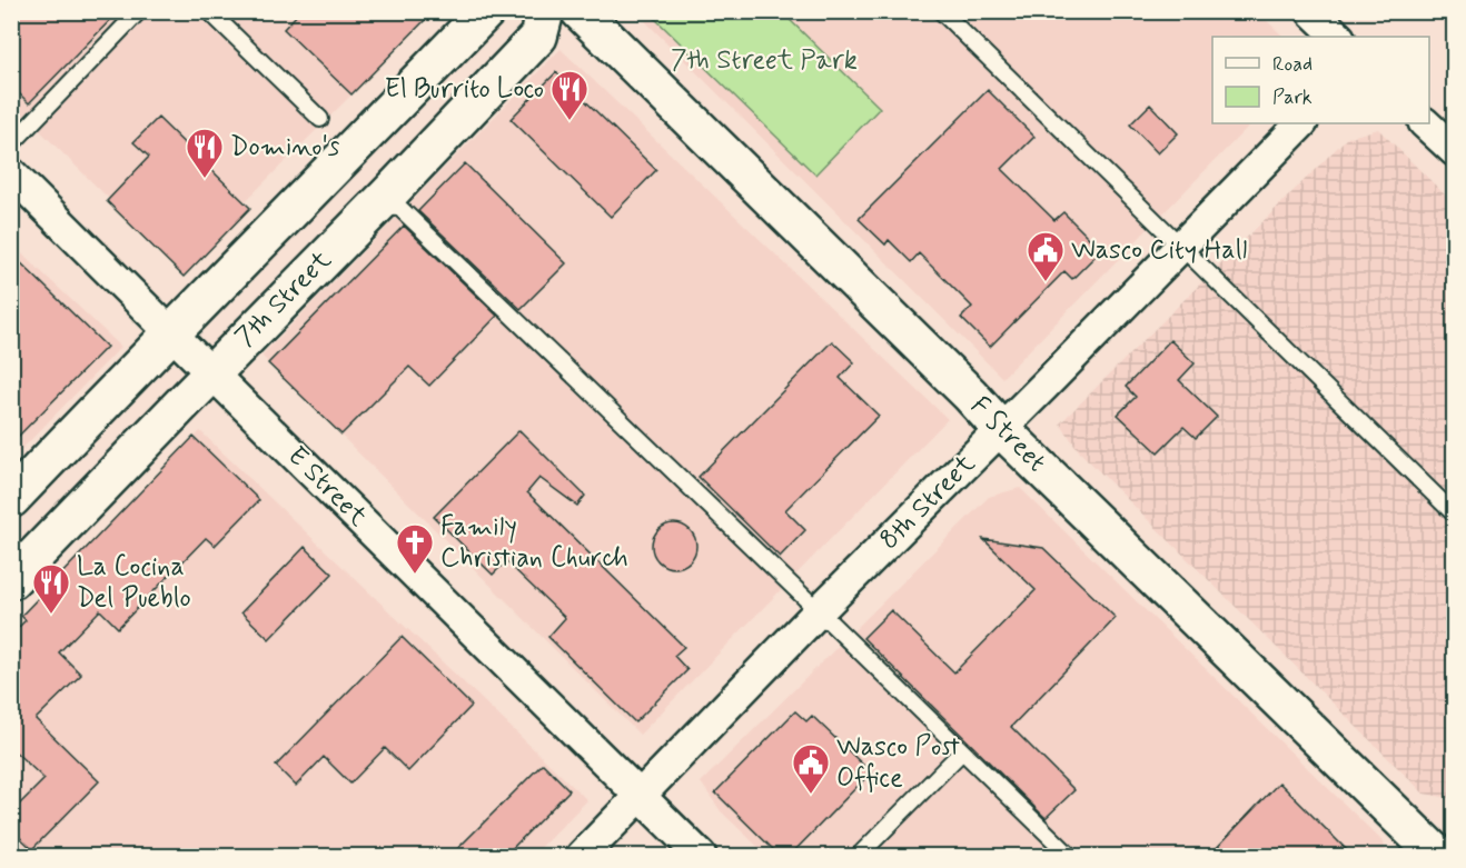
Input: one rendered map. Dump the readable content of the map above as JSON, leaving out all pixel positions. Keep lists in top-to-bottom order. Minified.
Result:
{"streets":{"street":["7th Street","F Street","E Street","8th Street"]},"crossings":[["7th Street","E Street"],["F Street","8th Street"],["E Street","8th Street"]],"parks":["7th Street Park"],"places":{"restaurant":["El Burrito Loco","Domino's","La Cocina Del Pueblo"],"public building":["Wasco City Hall","Wasco Post Office"],"church":["Family Christian Church"]},"legend":["Road","Park"]}
